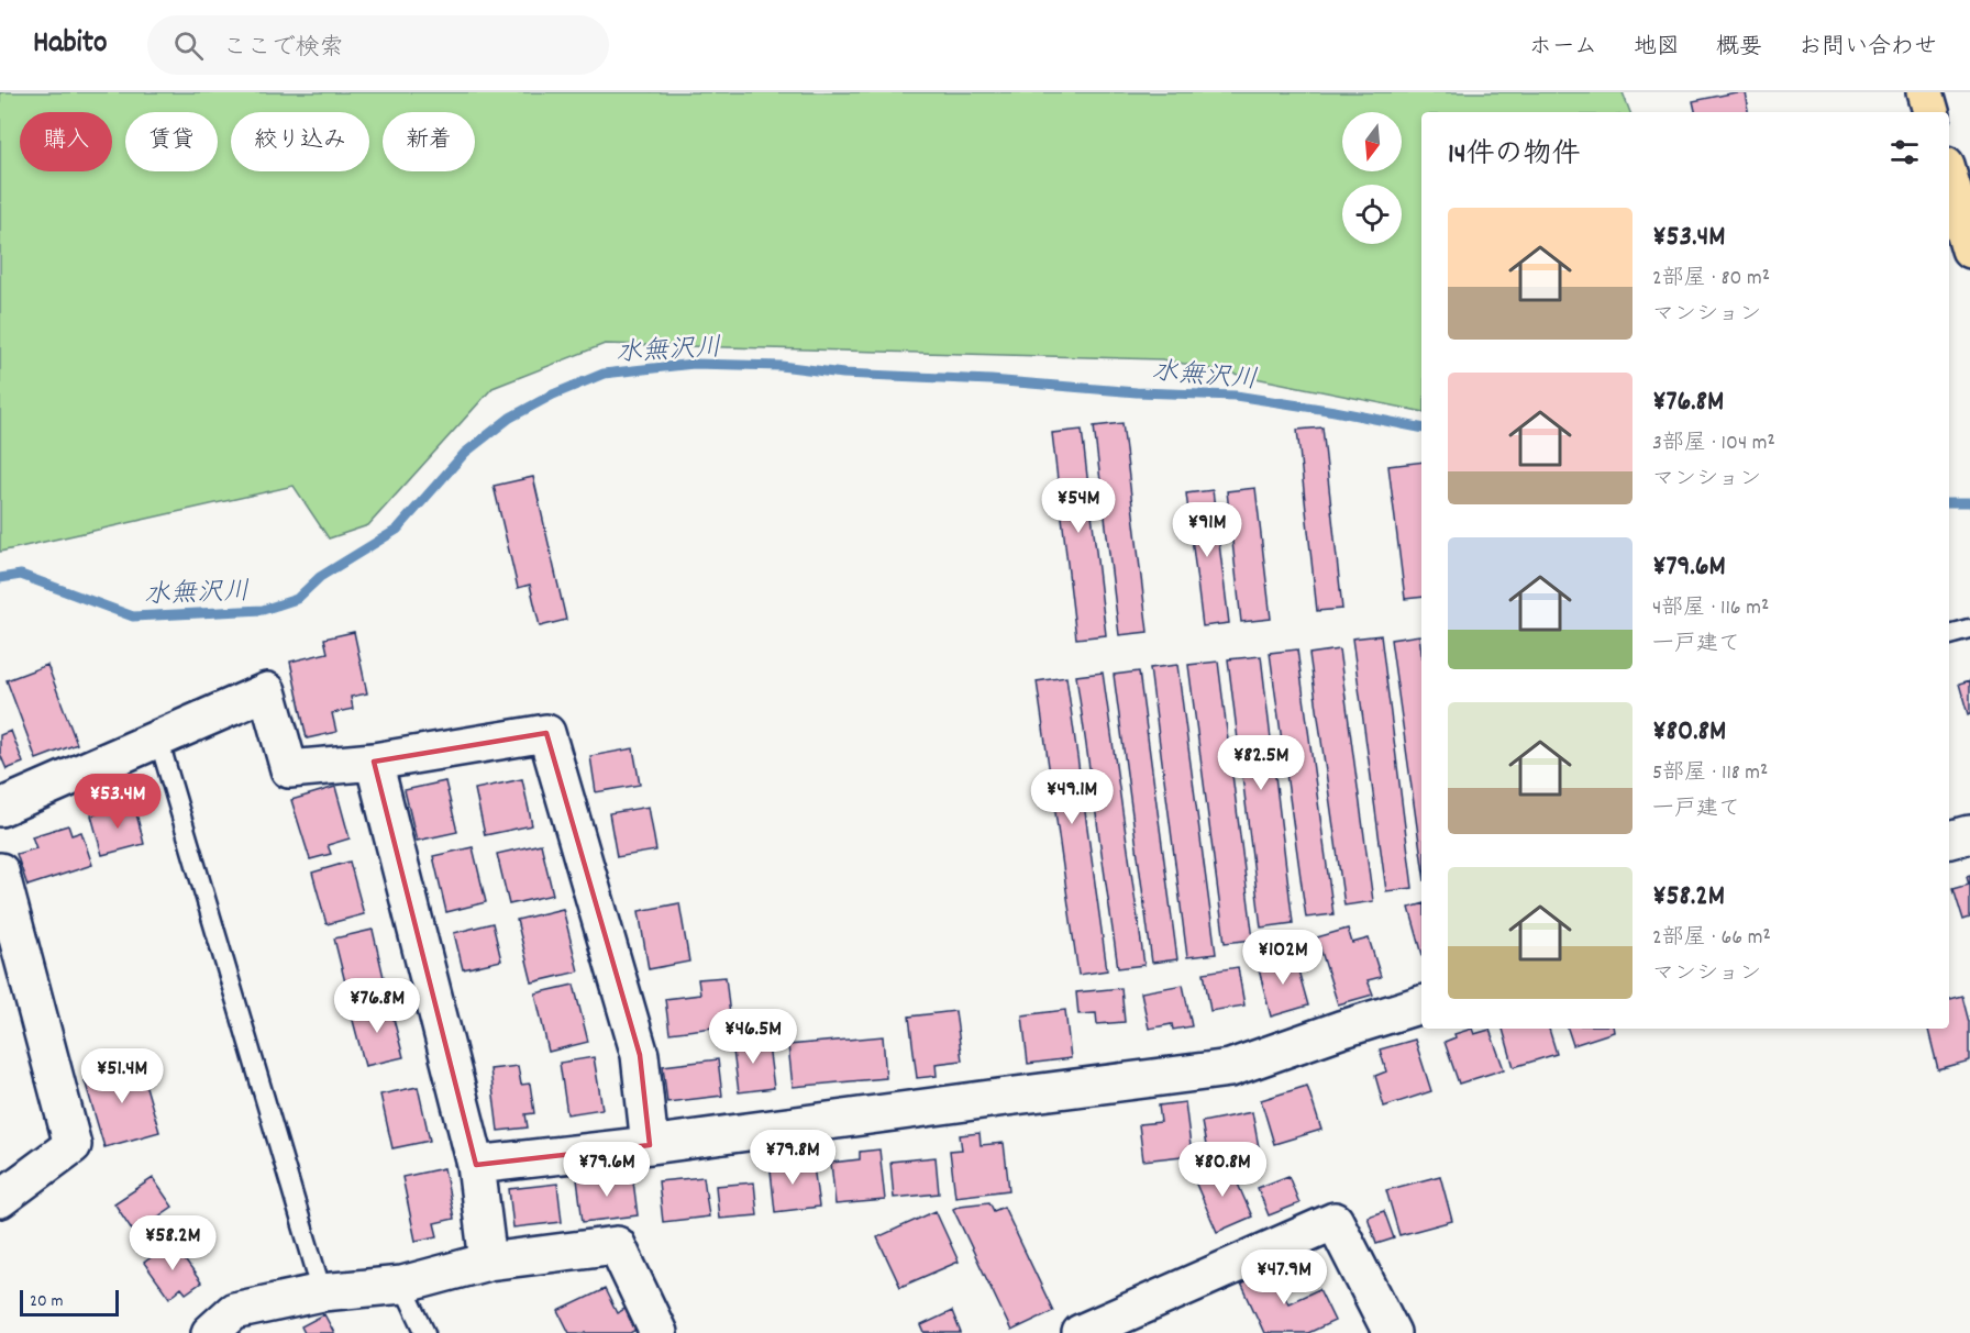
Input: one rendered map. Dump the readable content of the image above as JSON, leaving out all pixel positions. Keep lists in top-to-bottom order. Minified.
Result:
{"water":["水無沢川"],"scale_bar":"20 m","north":"bottom","page":{"header":"Habito","search":"ここで検索","nav":["ホーム","地図","概要","お問い合わせ"],"chip":["購入","賃貸","絞り込み","新着"],"heading":"14件の物件","list":[{"name":"¥53.4M","note":"2部屋 · 80 m² · マンション"},{"name":"¥76.8M","note":"3部屋 · 104 m² · マンション"},{"name":"¥79.6M","note":"4部屋 · 116 m² · 一戸建て"},{"name":"¥80.8M","note":"5部屋 · 118 m² · 一戸建て"},{"name":"¥58.2M","note":"2部屋 · 66 m² · マンション"}],"price":["¥54M","¥91M","¥82.5M","¥49.1M","¥53.4M","¥102M","¥76.8M","¥46.5M","¥51.4M","¥79.8M","¥79.6M","¥80.8M","¥58.2M","¥47.9M"],"scale":"20 m"}}
